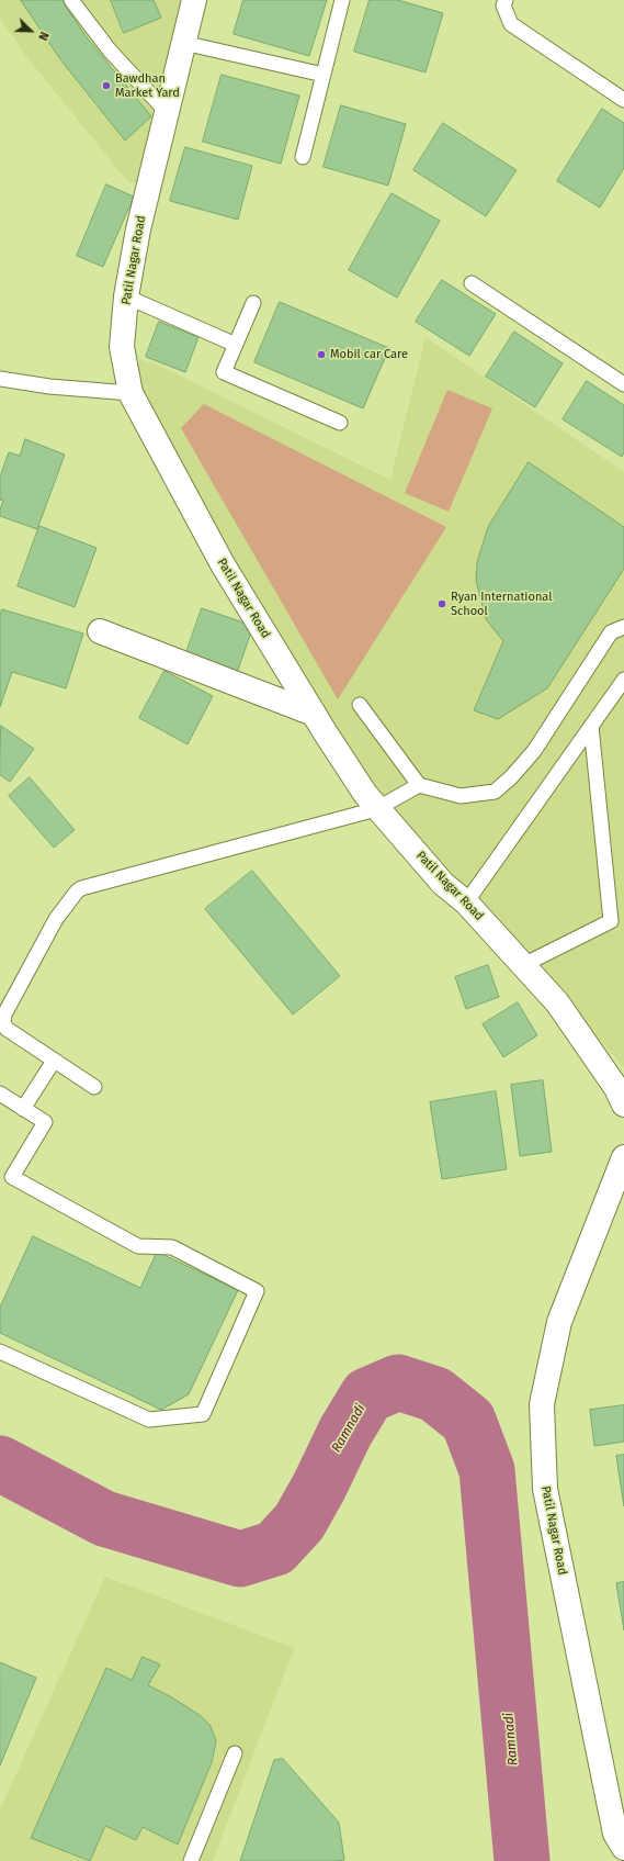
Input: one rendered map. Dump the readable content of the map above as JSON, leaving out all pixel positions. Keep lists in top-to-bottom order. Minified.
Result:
{"streets":{"street":["Patil Nagar Road"]},"water":["Ramnadi"],"places":["Bawdhan Market Yard","Mobil car Care","Ryan International School"],"north":"bottom right"}
